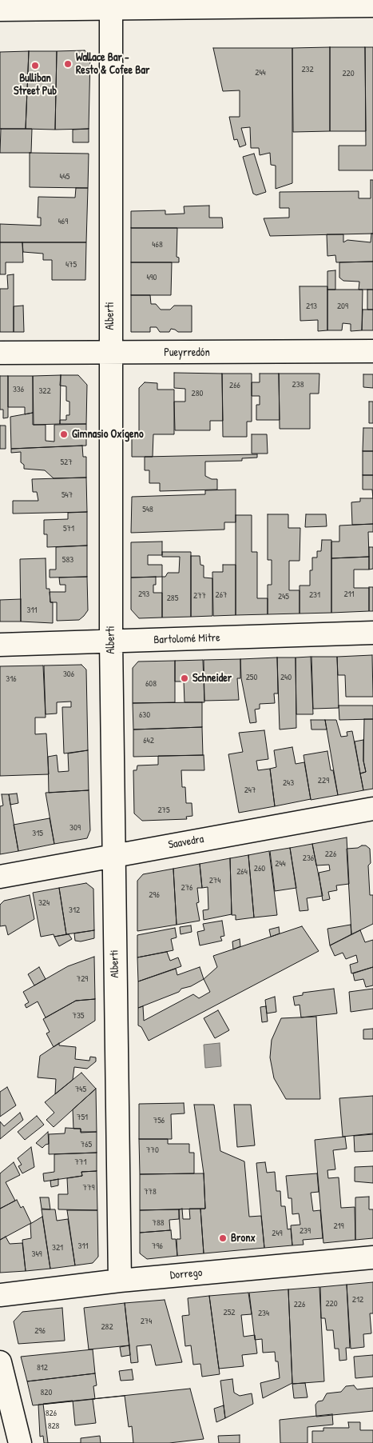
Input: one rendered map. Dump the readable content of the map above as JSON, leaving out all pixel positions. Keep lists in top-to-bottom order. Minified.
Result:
{"streets":{"street":["Alberti","Pueyrredón","Bartolomé Mitre","Saavedra","Dorrego"]},"crossings":[["Alberti","Pueyrredón"],["Alberti","Bartolomé Mitre"],["Alberti","Saavedra"],["Alberti","Dorrego"]],"places":["Wallace Bar - Resto & Cofee Bar","Bulliban Street Pub","Gimnasio Oxígeno","Schneider","Bronx"],"house_numbers":["232","244","220","445","469","468","475","490","213","209","238","266","336","322","280","527","547","548","571","583","293","211","267","231","277","245","285","311","306","250","240","316","608","630","642","229","243","247","275","309","315","226","236","244","260","264","274","276","296","324","312","729","735","745","751","756","765","770","771","779","778","788","219","239","249","311","796","321","349","212","220","226","252","234","274","282","296","812","820","826","828"]}
